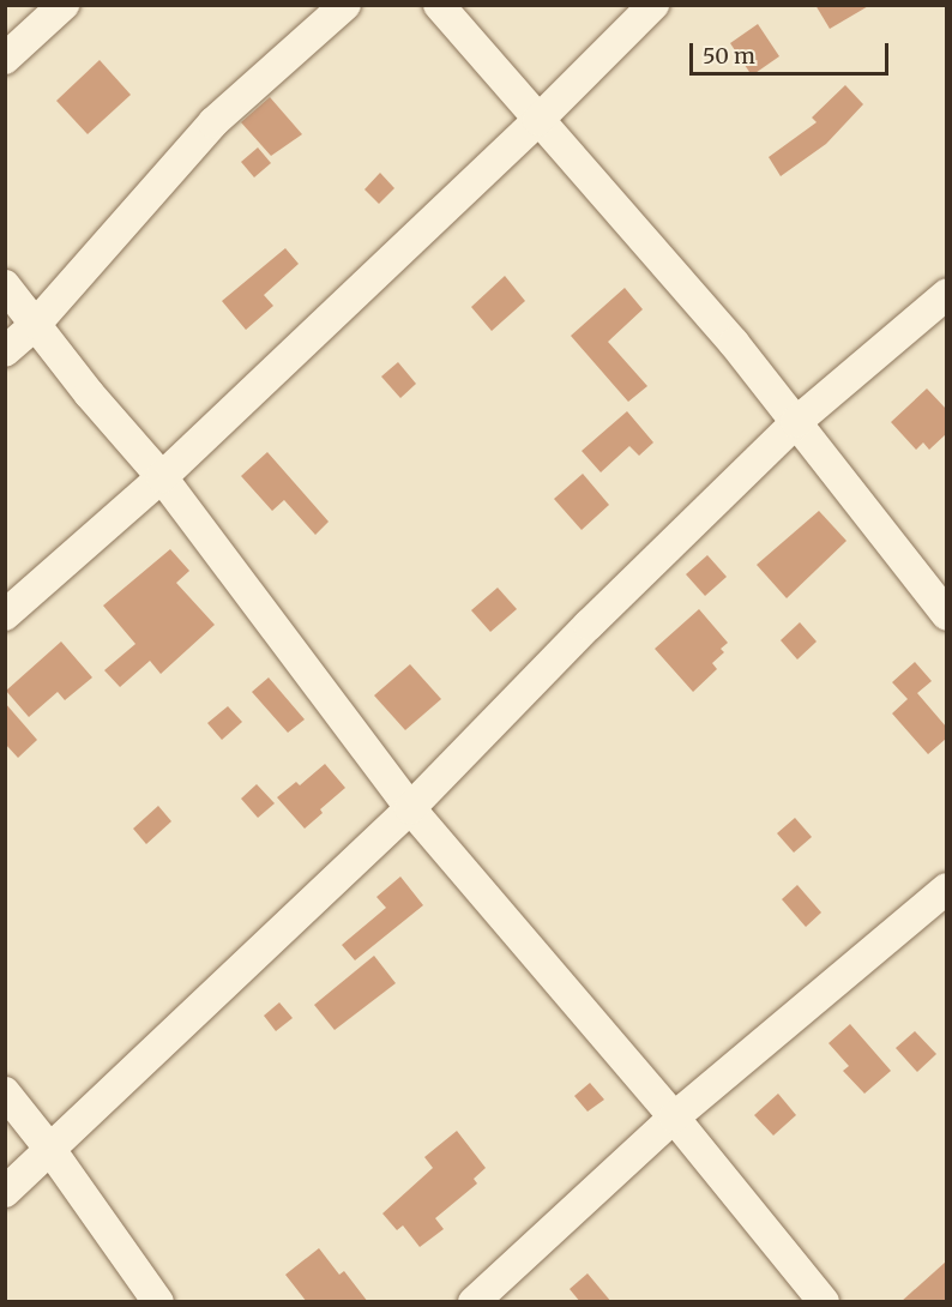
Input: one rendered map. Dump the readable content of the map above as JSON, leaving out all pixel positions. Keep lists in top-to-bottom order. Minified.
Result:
{"scale_bar":"50 m"}
